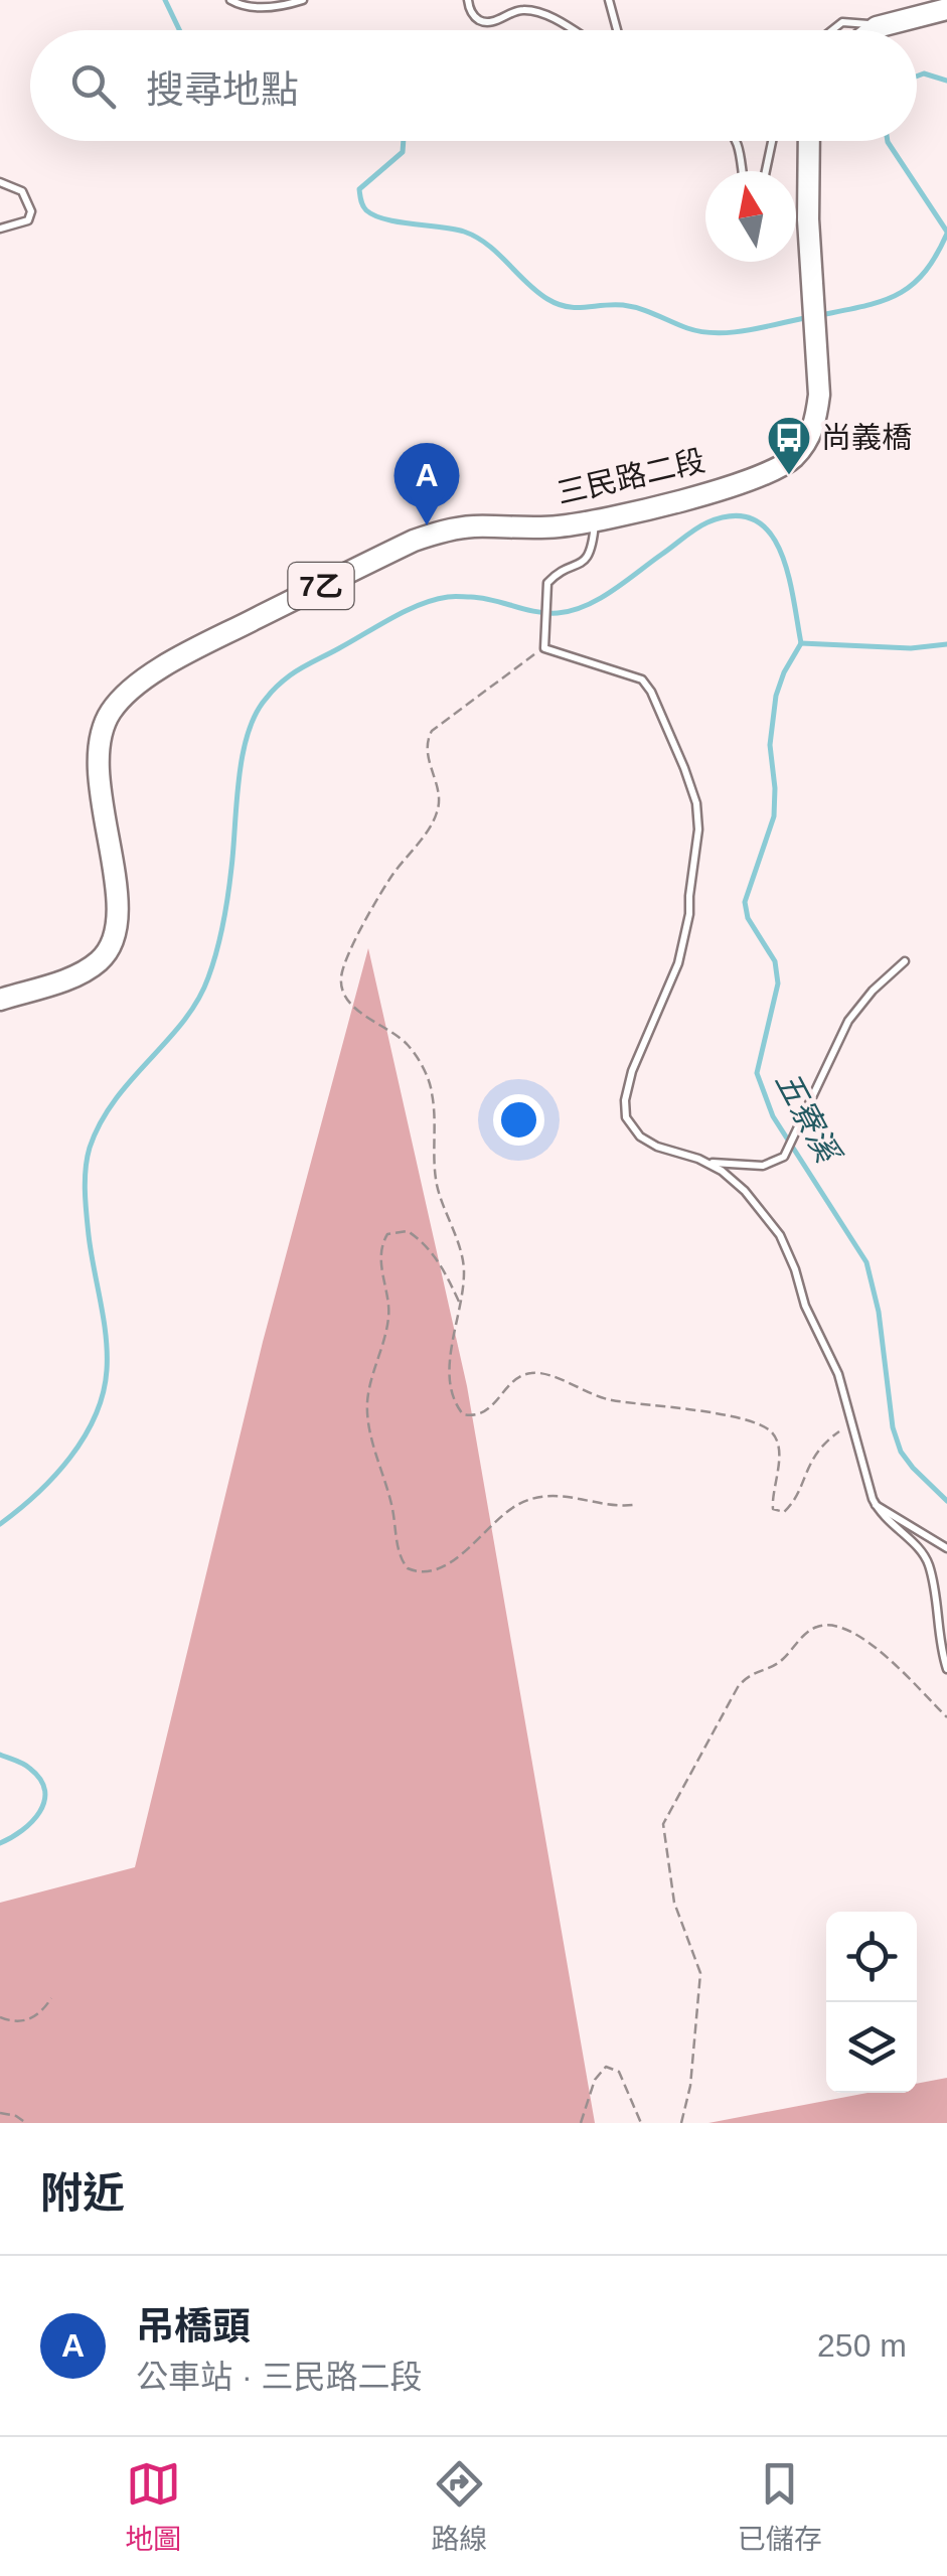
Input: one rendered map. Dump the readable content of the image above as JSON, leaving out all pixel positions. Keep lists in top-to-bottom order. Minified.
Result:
{"streets":{"main road":["三民路二段","7乙"]},"water":["五寮溪"],"places":{"bus stop":["尚義橋"]},"north":"top","page":{"search":"搜尋地點","pins":"A","heading":"附近","list":[{"mark":"A","name":"吊橋頭","note":"公車站 · 三民路二段","value":"250 m"}],"nav":["地圖","路線","已儲存"]}}
